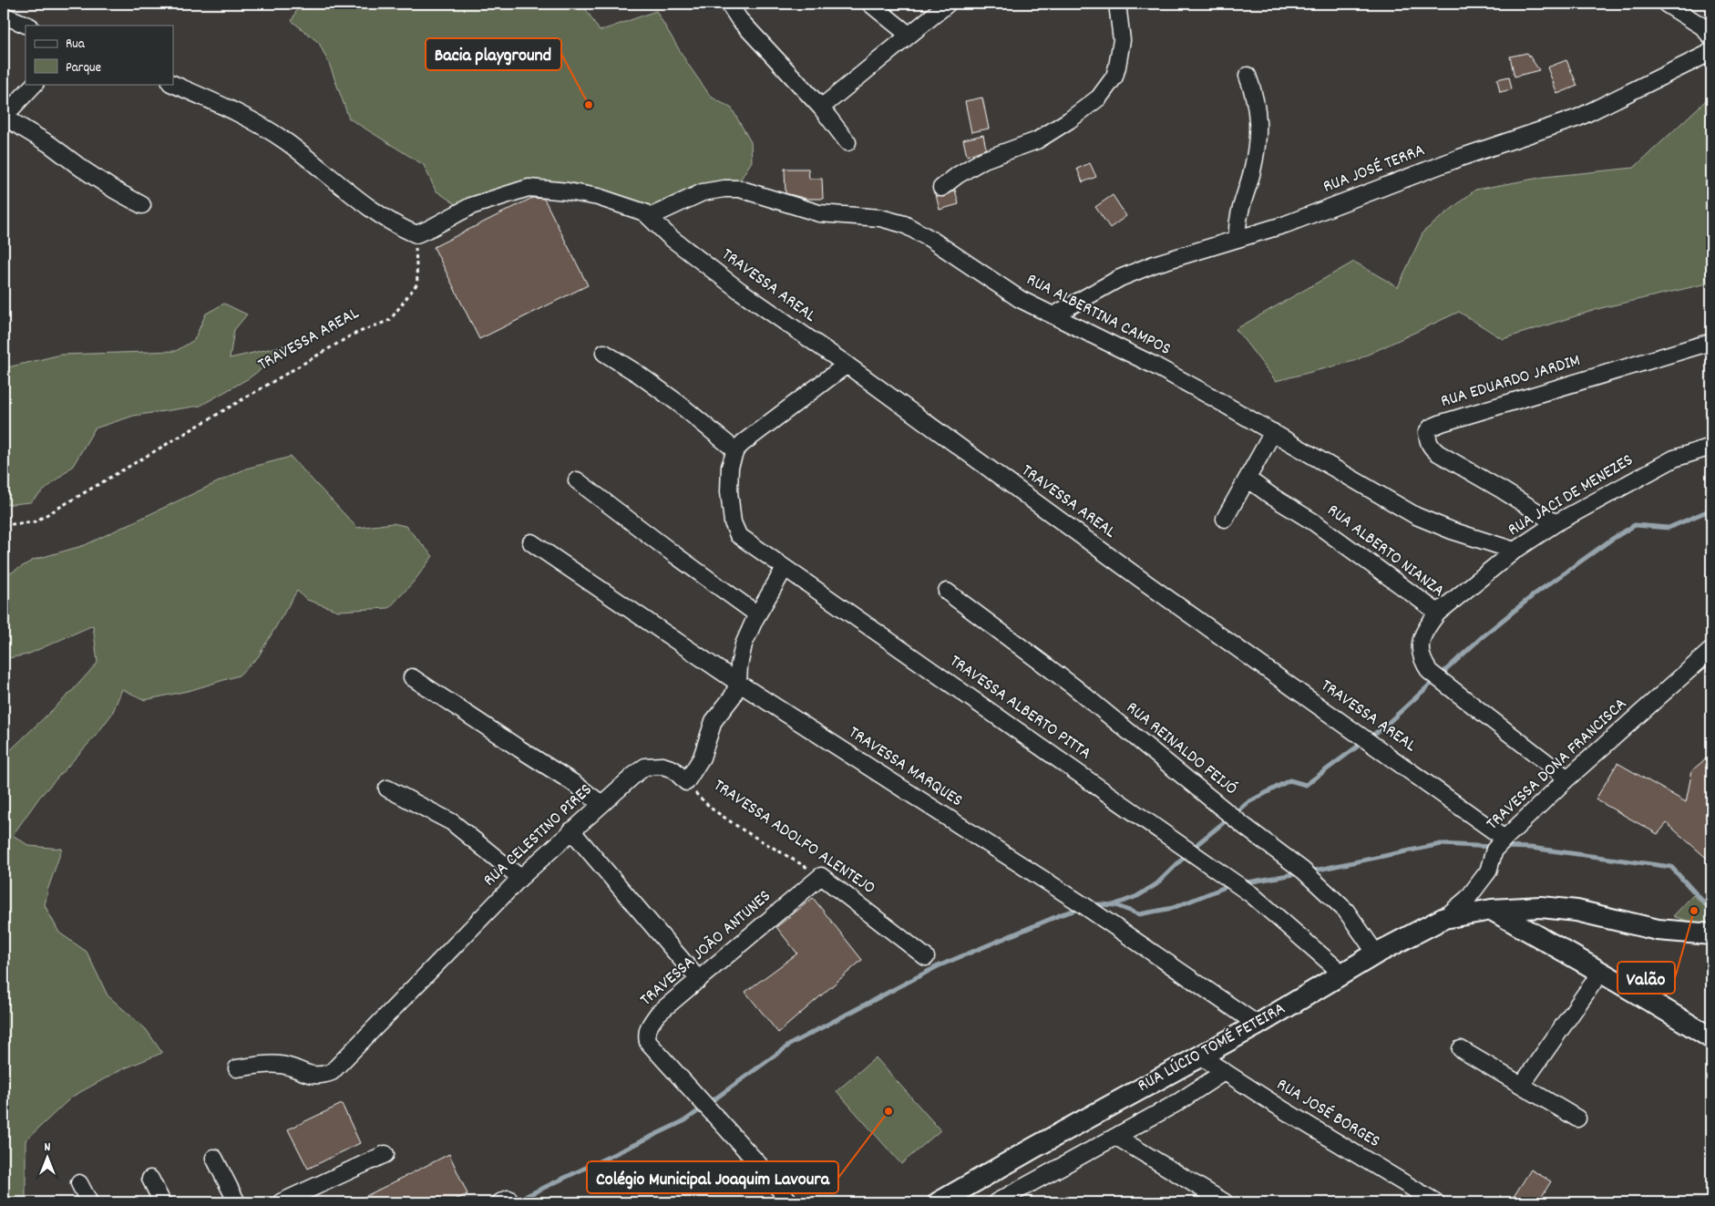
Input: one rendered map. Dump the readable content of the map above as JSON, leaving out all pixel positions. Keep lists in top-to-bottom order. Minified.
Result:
{"streets":{"main road":["RUA LÚCIO TOMÉ FETEIRA"],"street":["RUA JOSÉ TERRA","TRAVESSA AREAL","RUA ALBERTINA CAMPOS","RUA EDUARDO JARDIM","RUA JACI DE MENEZES","RUA ALBERTO NIANZA","TRAVESSA ALBERTO PITTA","RUA REINALDO FEIJÓ","TRAVESSA DONA FRANCISCA","TRAVESSA MARQUES","RUA CELESTINO PIRES","TRAVESSA ADOLFO ALENTEJO","TRAVESSA JOÃO ANTUNES","RUA JOSÉ BORGES"]},"crossings":[["RUA JOSÉ TERRA","RUA ALBERTINA CAMPOS"],["TRAVESSA AREAL","RUA ALBERTINA CAMPOS"],["TRAVESSA AREAL","TRAVESSA DONA FRANCISCA"],["RUA ALBERTINA CAMPOS","RUA JACI DE MENEZES"],["RUA EDUARDO JARDIM","RUA JACI DE MENEZES"],["RUA JACI DE MENEZES","RUA ALBERTO NIANZA"],["RUA ALBERTO NIANZA","TRAVESSA DONA FRANCISCA"],["TRAVESSA ALBERTO PITTA","RUA LÚCIO TOMÉ FETEIRA"],["RUA REINALDO FEIJÓ","RUA LÚCIO TOMÉ FETEIRA"],["TRAVESSA DONA FRANCISCA","RUA LÚCIO TOMÉ FETEIRA"],["TRAVESSA MARQUES","RUA LÚCIO TOMÉ FETEIRA"],["RUA CELESTINO PIRES","TRAVESSA ADOLFO ALENTEJO"],["TRAVESSA ADOLFO ALENTEJO","TRAVESSA JOÃO ANTUNES"],["RUA LÚCIO TOMÉ FETEIRA","RUA JOSÉ BORGES"]],"places":["Bacia playground","Valão","Colégio Municipal Joaquim Lavoura"],"legend":["Rua","Parque"],"north":"top"}
